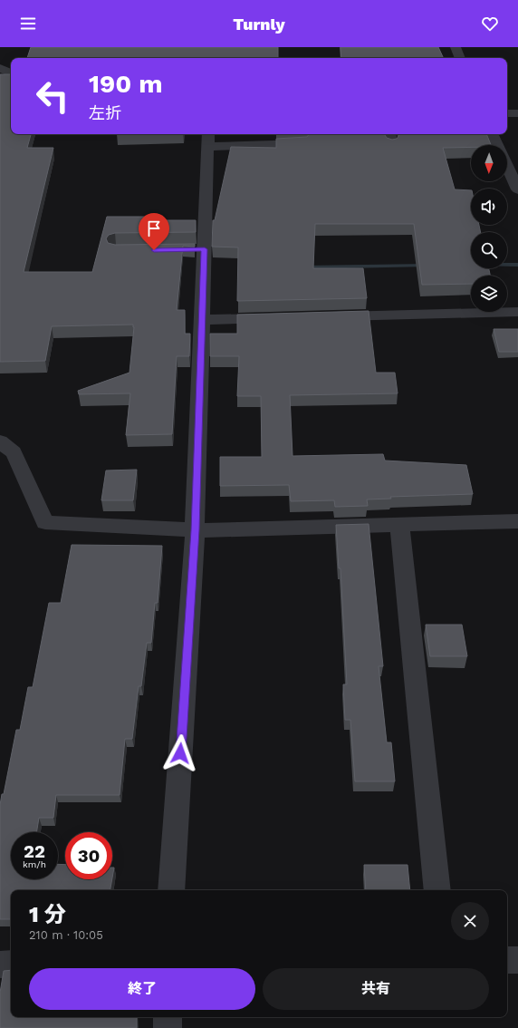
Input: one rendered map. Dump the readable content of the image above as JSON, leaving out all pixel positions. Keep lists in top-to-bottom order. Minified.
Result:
{"north":"bottom","page":{"header":"Turnly","turn":["190 m","左折"],"speed":"22 km/h","limit":"30","heading":["1 分","210 m · 10:05"],"buttons":["終了","共有"]}}
